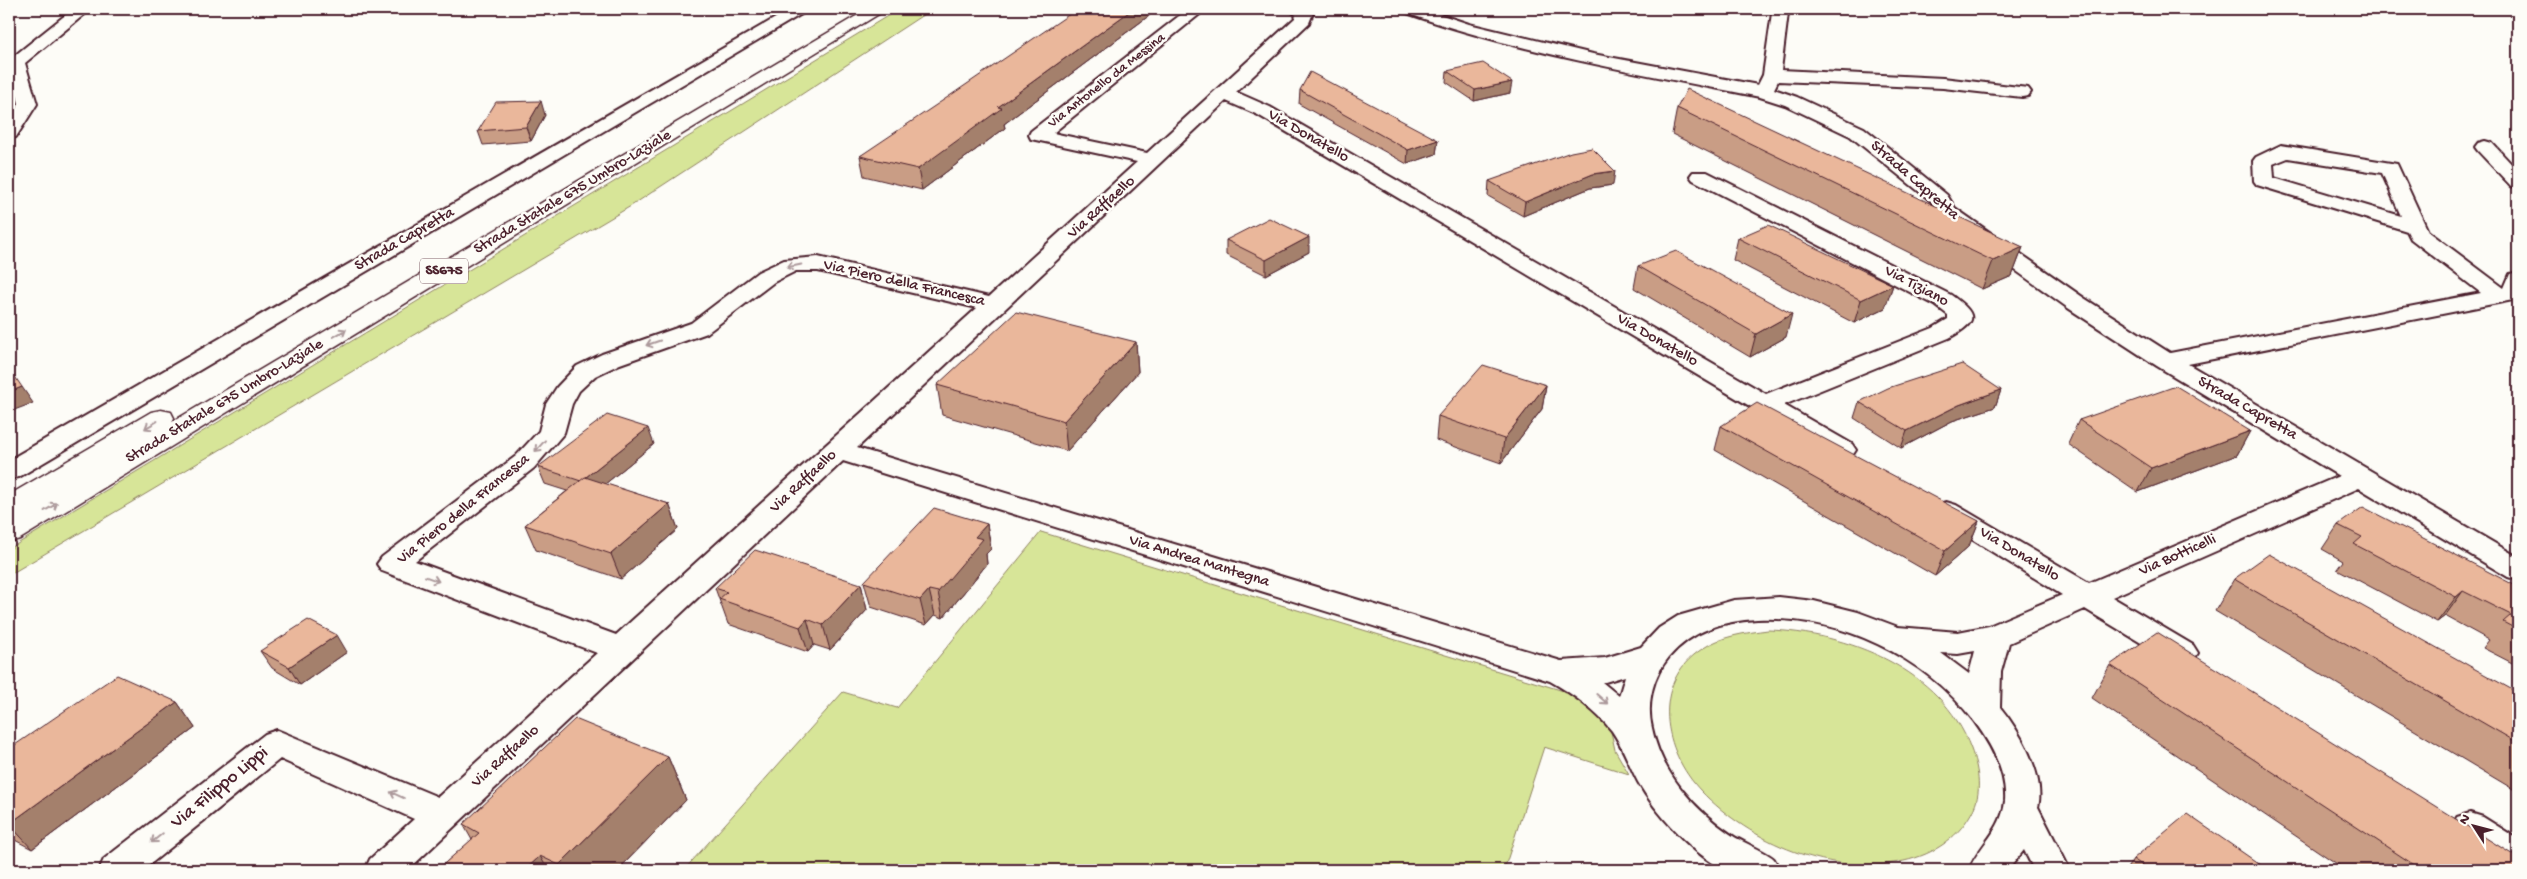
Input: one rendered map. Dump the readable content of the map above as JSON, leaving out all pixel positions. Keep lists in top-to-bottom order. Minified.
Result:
{"streets":{"highway":["Strada Statale 675 Umbro-Laziale","SS675"],"street":["Via Antonello da Messina","Via Donatello","Strada Capretta","Via Raffaello","Via Piero della Francesca","Via Tiziano","Via Botticelli","Via Andrea Mantegna","Via Filippo Lippi"]},"crossings":[["Via Antonello da Messina","Via Raffaello"],["Via Donatello","Via Raffaello"],["Via Donatello","Via Tiziano"],["Via Donatello","Via Botticelli"],["Strada Capretta","Via Botticelli"],["Via Raffaello","Via Piero della Francesca"],["Via Raffaello","Via Andrea Mantegna"],["Via Raffaello","Via Filippo Lippi"]],"one_way":["Via Filippo Lippi"],"north":"top left"}
